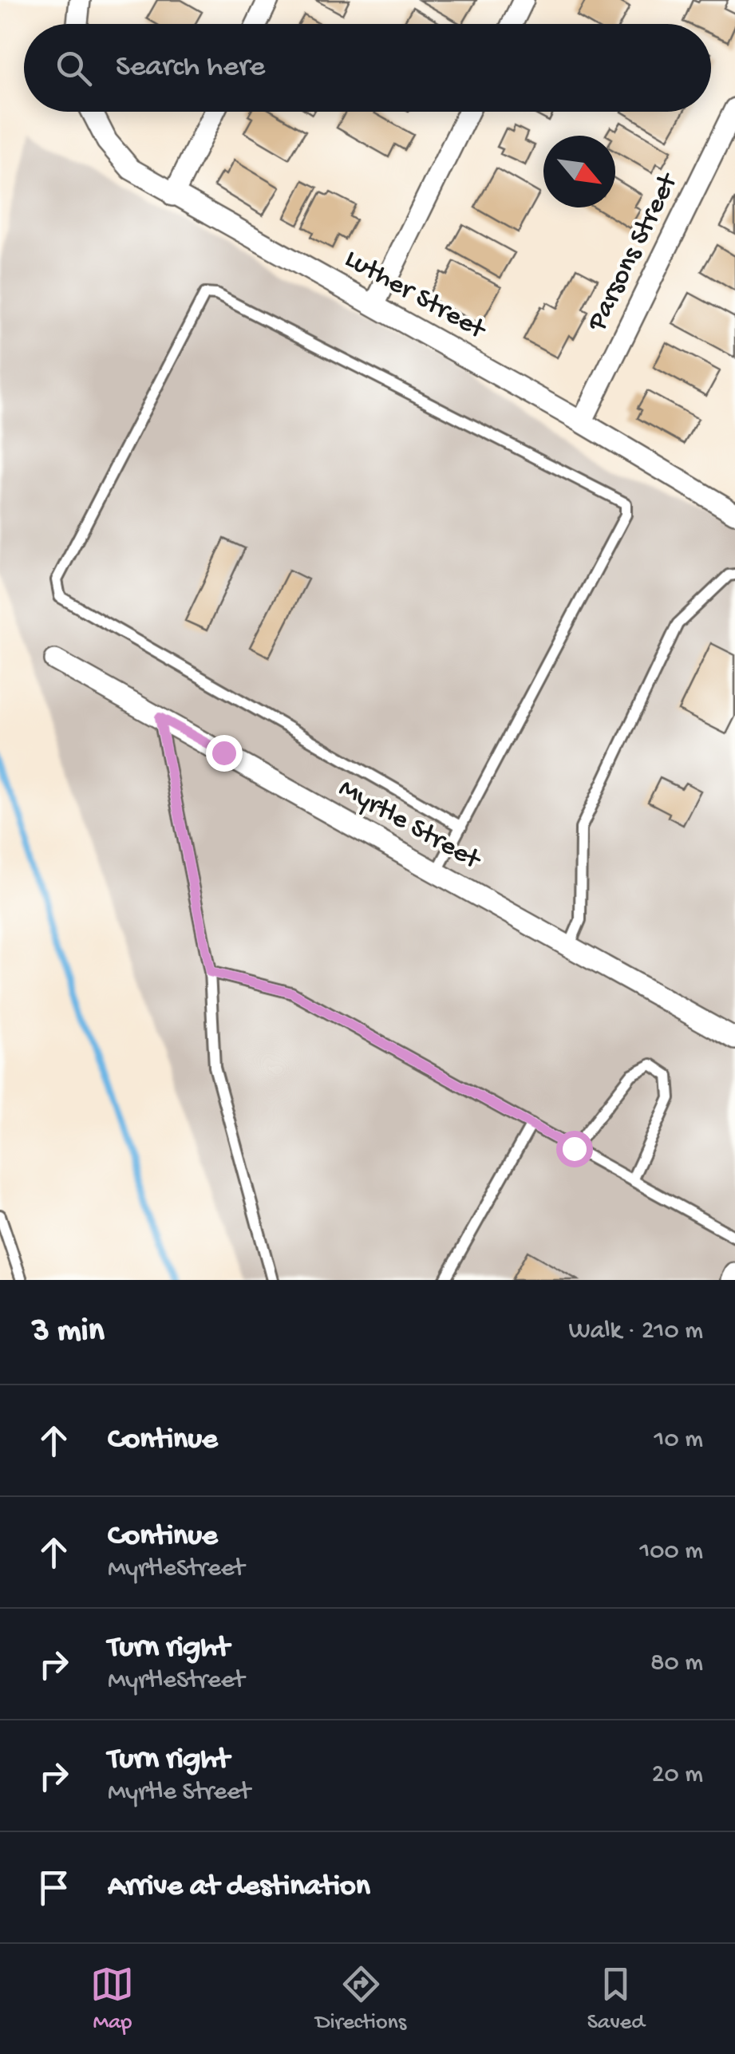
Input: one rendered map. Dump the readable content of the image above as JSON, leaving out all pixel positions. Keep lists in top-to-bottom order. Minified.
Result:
{"streets":{"street":["Parsons Street","Luther Street","Myrtle Street"]},"crossings":[["Parsons Street","Luther Street"]],"north":"bottom right","page":{"search":"Search here","heading":["3 min","Walk · 210 m"],"list":[["Continue","10 m"],["Continue","MyrtleStreet","100 m"],["Turn right","MyrtleStreet","80 m"],["Turn right","Myrtle Street","20 m"],"Arrive at destination"],"nav":["Map","Directions","Saved"]}}
